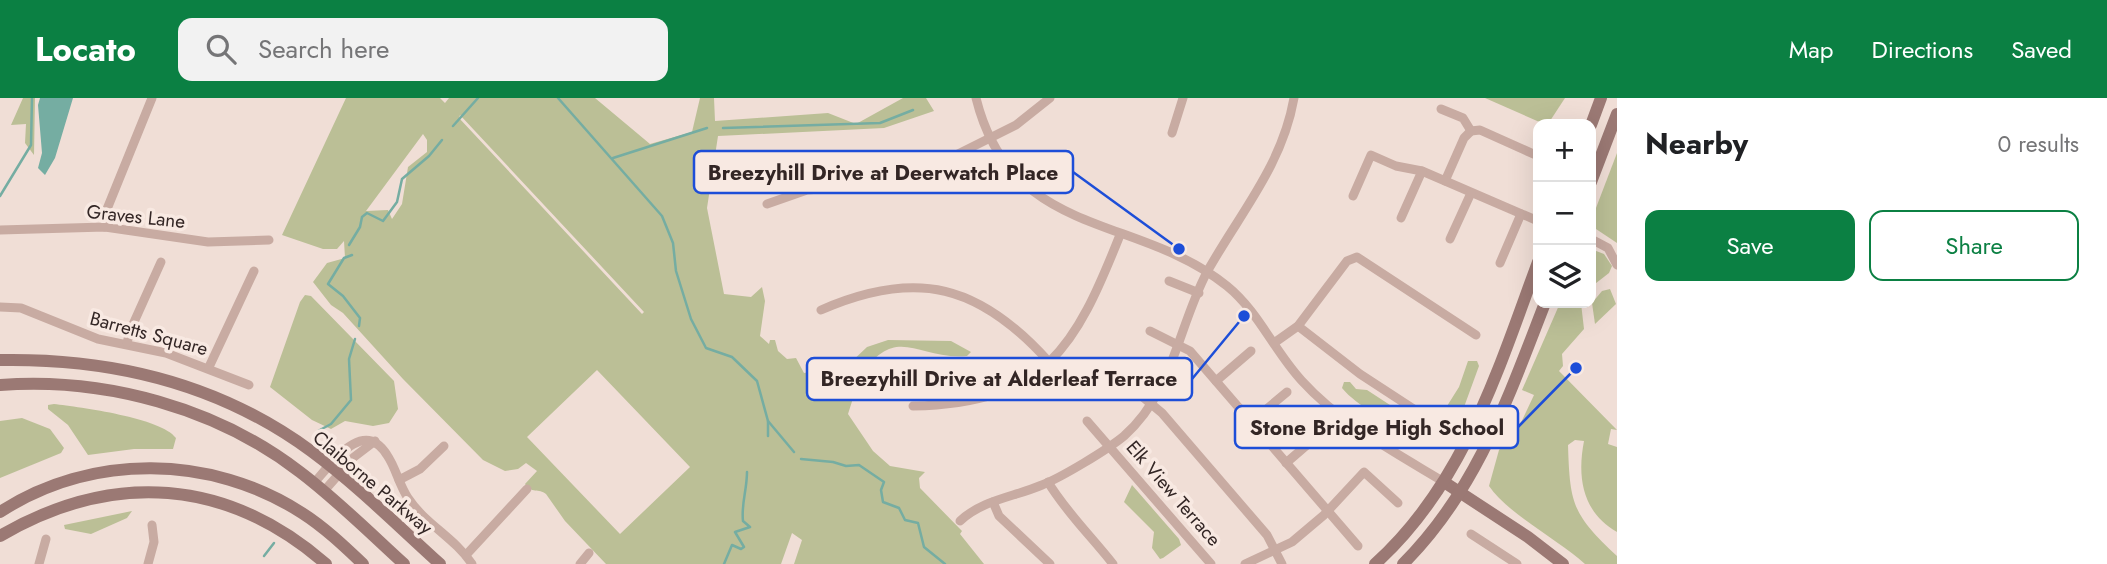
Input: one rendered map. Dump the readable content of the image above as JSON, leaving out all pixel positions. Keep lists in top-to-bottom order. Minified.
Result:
{"streets":{"main road":["Claiborne Parkway"],"street":["Graves Lane","Barretts Square","Elk View Terrace"]},"places":["Breezyhill Drive at Deerwatch Place","Breezyhill Drive at Alderleaf Terrace","Stone Bridge High School"],"page":{"header":"Locato","search":"Search here","nav":["Map","Directions","Saved"],"heading":["Nearby","0 results"],"map_buttons":["+","−"],"buttons":["Save","Share"]}}
